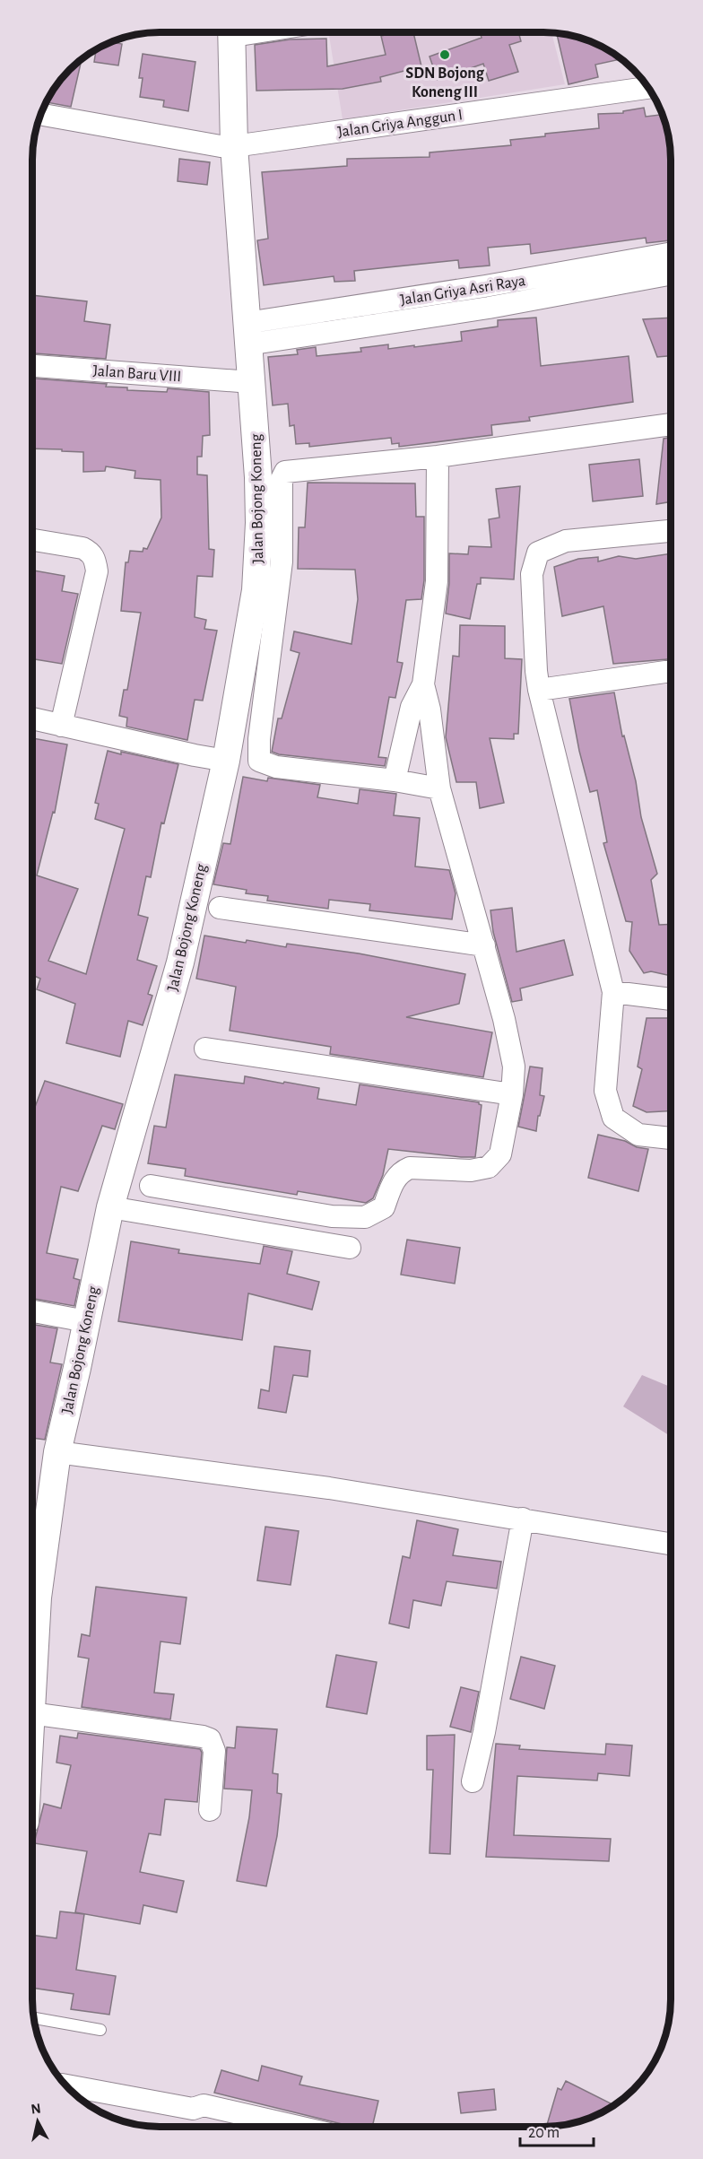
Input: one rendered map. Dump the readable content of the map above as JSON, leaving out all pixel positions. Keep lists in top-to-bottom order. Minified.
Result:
{"streets":{"street":["Jalan Griya Anggun I","Jalan Griya Asri Raya","Jalan Baru VIII","Jalan Bojong Koneng"]},"crossings":[["Jalan Griya Anggun I","Jalan Bojong Koneng"],["Jalan Griya Asri Raya","Jalan Bojong Koneng"],["Jalan Baru VIII","Jalan Bojong Koneng"]],"places":["SDN Bojong Koneng III"],"scale_bar":"20 m","north":"top"}
